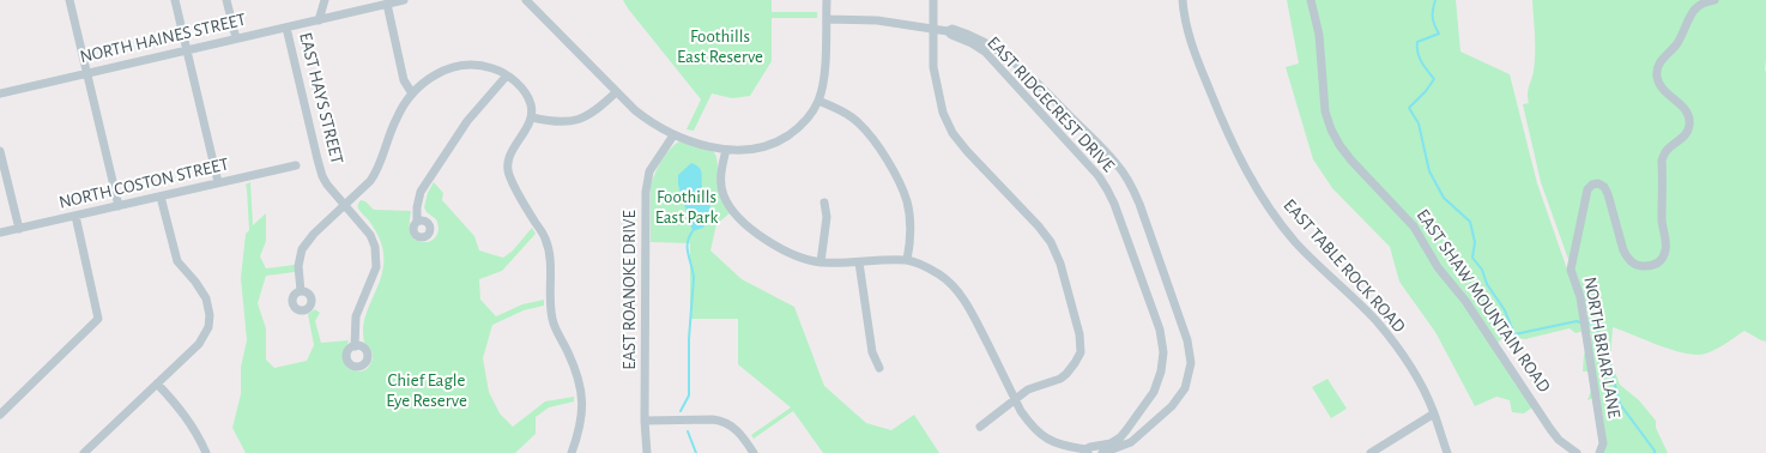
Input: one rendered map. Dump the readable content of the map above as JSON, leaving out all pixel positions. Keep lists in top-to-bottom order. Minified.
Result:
{"streets":{"street":["NORTH HAINES STREET","EAST HAYS STREET","EAST RIDGECREST DRIVE","NORTH COSTON STREET","EAST TABLE ROCK ROAD","EAST ROANOKE DRIVE","EAST SHAW MOUNTAIN ROAD","NORTH BRIAR LANE"]},"crossings":[["NORTH HAINES STREET","EAST HAYS STREET"]],"parks":["Foothills East Reserve","Foothills East Park","Chief Eagle Eye Reserve"]}
